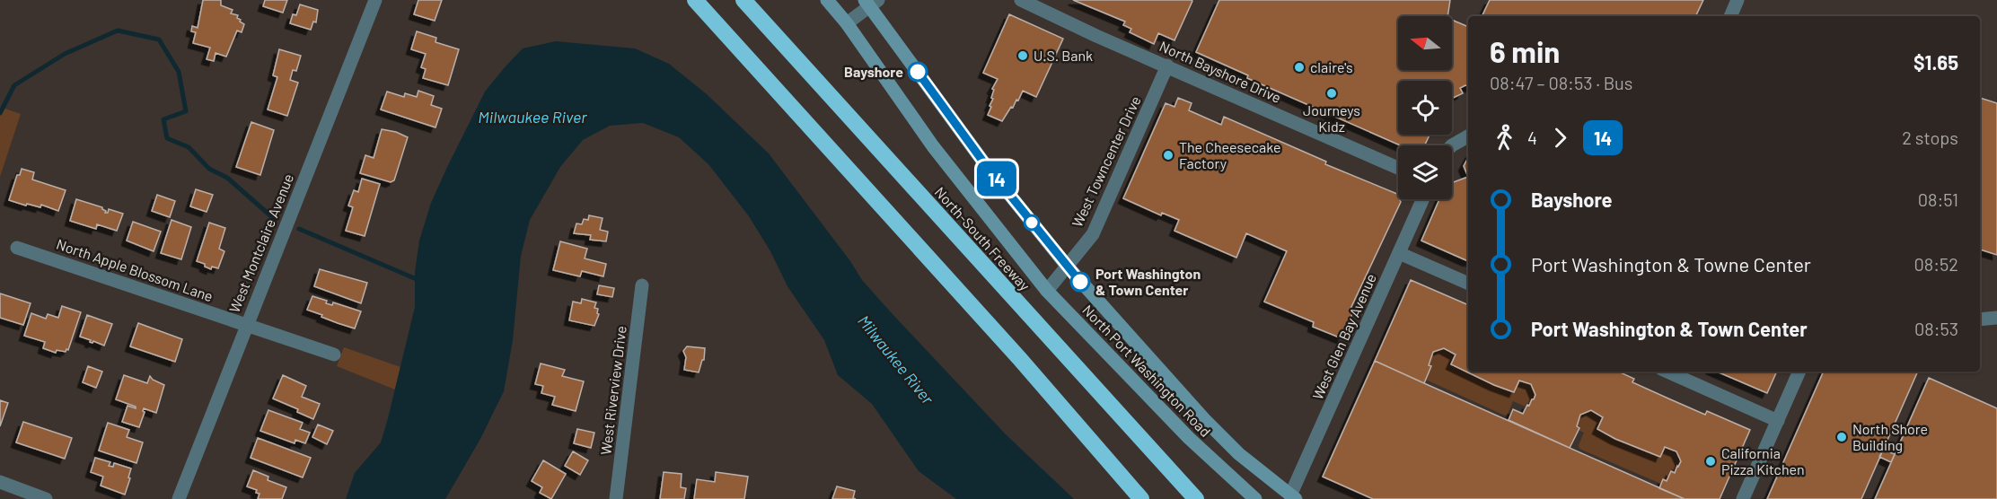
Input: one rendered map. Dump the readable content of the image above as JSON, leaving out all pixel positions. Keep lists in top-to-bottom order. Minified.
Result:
{"streets":{"highway":["North-South Freeway"],"main road":["North Port Washington Road"],"street":["North Bayshore Drive","West Towncenter Drive","West Montclaire Avenue","North Apple Blossom Lane","West Glen Bay Avenue","West Riverview Drive"]},"crossings":[["North Bayshore Drive","West Towncenter Drive"],["West Towncenter Drive","North Port Washington Road"],["West Montclaire Avenue","North Apple Blossom Lane"],["West Glen Bay Avenue","North Port Washington Road"]],"water":["Milwaukee River"],"places":["U.S. Bank","claire's","Bayshore","Journeys Kidz","The Cheesecake Factory","Port Washington & Town Center","North Shore Building","California Pizza Kitchen"],"lines":["bus line 14"],"north":"left","page":{"on_map":"14","heading":["6 min","08:47 – 08:53 · Bus","$1.65"],"legs":["4","14","2 stops"],"list":[{"name":"Bayshore","value":"08:51"},{"name":"Port Washington & Towne Center","value":"08:52"},{"name":"Port Washington & Town Center","value":"08:53"}]}}
